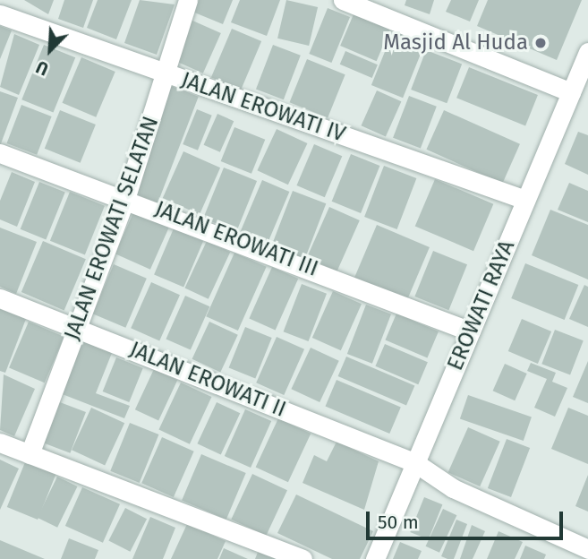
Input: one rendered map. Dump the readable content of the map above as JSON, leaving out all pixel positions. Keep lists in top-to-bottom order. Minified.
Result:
{"streets":{"street":["JALAN EROWATI IV","JALAN EROWATI SELATAN","JALAN EROWATI III","EROWATI RAYA","JALAN EROWATI II"]},"crossings":[["JALAN EROWATI IV","JALAN EROWATI SELATAN"],["JALAN EROWATI IV","EROWATI RAYA"],["JALAN EROWATI SELATAN","JALAN EROWATI III"],["JALAN EROWATI SELATAN","JALAN EROWATI II"],["JALAN EROWATI III","EROWATI RAYA"],["EROWATI RAYA","JALAN EROWATI II"]],"places":["Masjid Al Huda"],"scale_bar":"50 m","north":"bottom left"}
